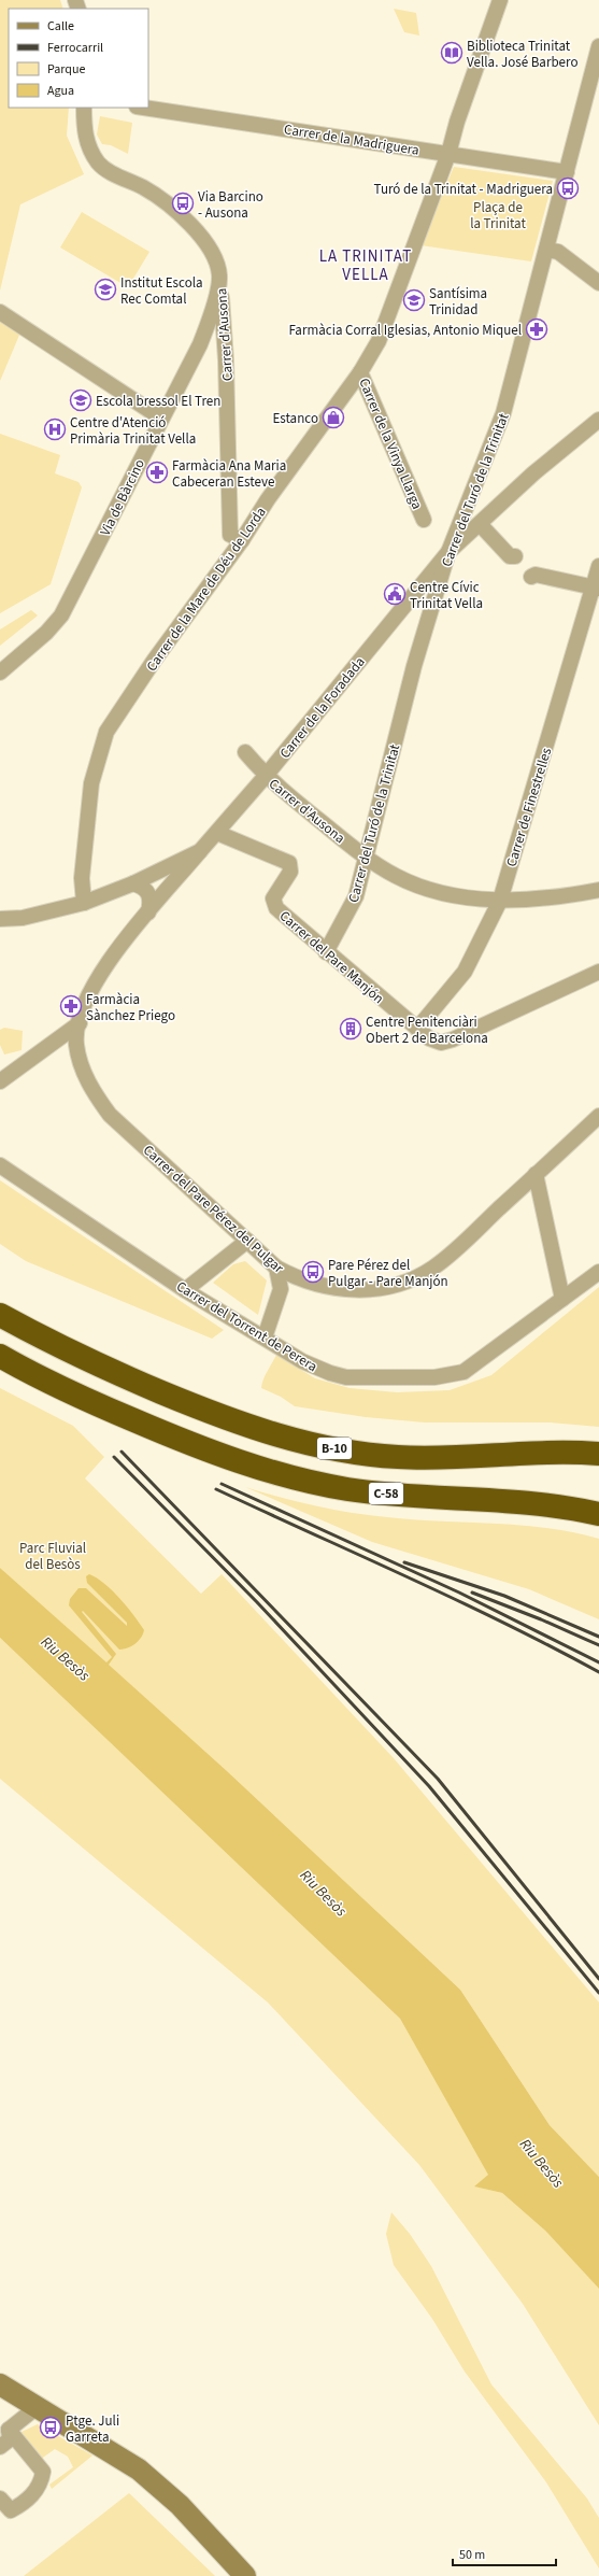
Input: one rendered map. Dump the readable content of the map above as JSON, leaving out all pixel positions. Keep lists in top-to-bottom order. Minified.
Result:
{"streets":{"highway":["B-10","C-58"],"street":["Carrer de la Madriguera","Carrer d'Ausona","Carrer de la Vinya Llarga","Carrer del Turó de la Trinitat","Via de Bàrcino","Carrer de la Mare de Déu de Lorda","Carrer de la Foradada","Carrer de Finestrelles","Carrer del Pare Manjón","Carrer del Pare Pérez del Pulgar","Carrer del Torrent de Perera"]},"crossings":[["Carrer de la Madriguera","Carrer del Turó de la Trinitat"],["Carrer de la Madriguera","Carrer de la Mare de Déu de Lorda"],["Carrer d'Ausona","Carrer del Turó de la Trinitat"],["Carrer d'Ausona","Via de Bàrcino"],["Carrer d'Ausona","Carrer de la Mare de Déu de Lorda"],["Carrer d'Ausona","Carrer de la Foradada"],["Carrer d'Ausona","Carrer de Finestrelles"],["Carrer de la Vinya Llarga","Carrer de la Mare de Déu de Lorda"],["Carrer del Turó de la Trinitat","Carrer de la Foradada"],["Carrer del Turó de la Trinitat","Carrer del Pare Manjón"],["Carrer de la Mare de Déu de Lorda","Carrer de la Foradada"],["Carrer de la Foradada","Carrer del Pare Manjón"],["Carrer de la Foradada","Carrer del Pare Pérez del Pulgar"],["Carrer de Finestrelles","Carrer del Pare Manjón"]],"districts":["LA TRINITAT VELLA"],"water":["Riu Besòs"],"parks":["Plaça de la Trinitat","Parc Fluvial del Besòs"],"places":{"library":["Biblioteca Trinitat Vella. José Barbero"],"bus stop":["Turó de la Trinitat - Madriguera","Via Barcino - Ausona","Pare Pérez del Pulgar - Pare Manjón","Ptge. Juli Garreta"],"school or university":["Institut Escola Rec Comtal","Santísima Trinidad","Escola bressol El Tren"],"pharmacy":["Farmàcia Corral Iglesias, Antonio Miquel","Farmàcia Ana Maria Cabeceran Esteve","Farmàcia Sànchez Priego"],"shop":["Estanco"],"hospital":["Centre d'Atenció Primària Trinitat Vella"],"public building":["Centre Cívic Trinitat Vella"],"building":["Centre Penitenciàri Obert 2 de Barcelona"]},"legend":["Calle","Ferrocarril","Parque","Agua"],"scale_bar":"50 m"}
